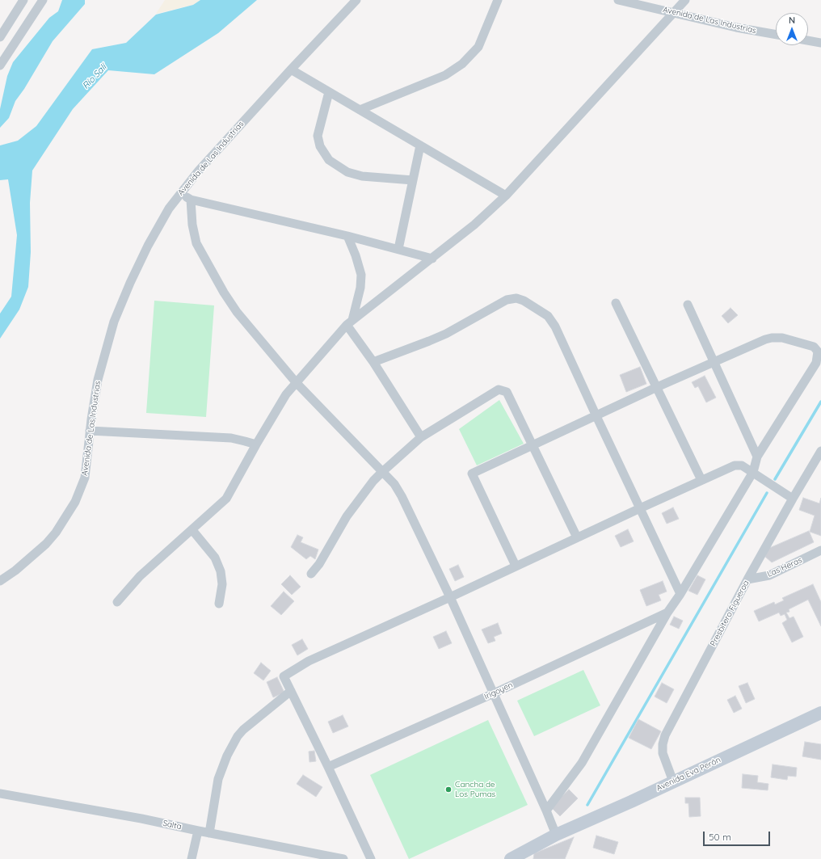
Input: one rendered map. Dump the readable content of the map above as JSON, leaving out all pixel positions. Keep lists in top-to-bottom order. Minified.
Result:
{"streets":{"main road":["Avenida Eva Perón"],"street":["Avenida de Las Industrias","Las Heras","Presbitero Figueroa","Irigoyen","Salta"]},"crossings":[["Las Heras","Presbitero Figueroa"],["Presbitero Figueroa","Avenida Eva Perón"]],"water":["Río Salí"],"places":["Cancha de Los Pumas"],"scale_bar":"50 m","north":"top"}
